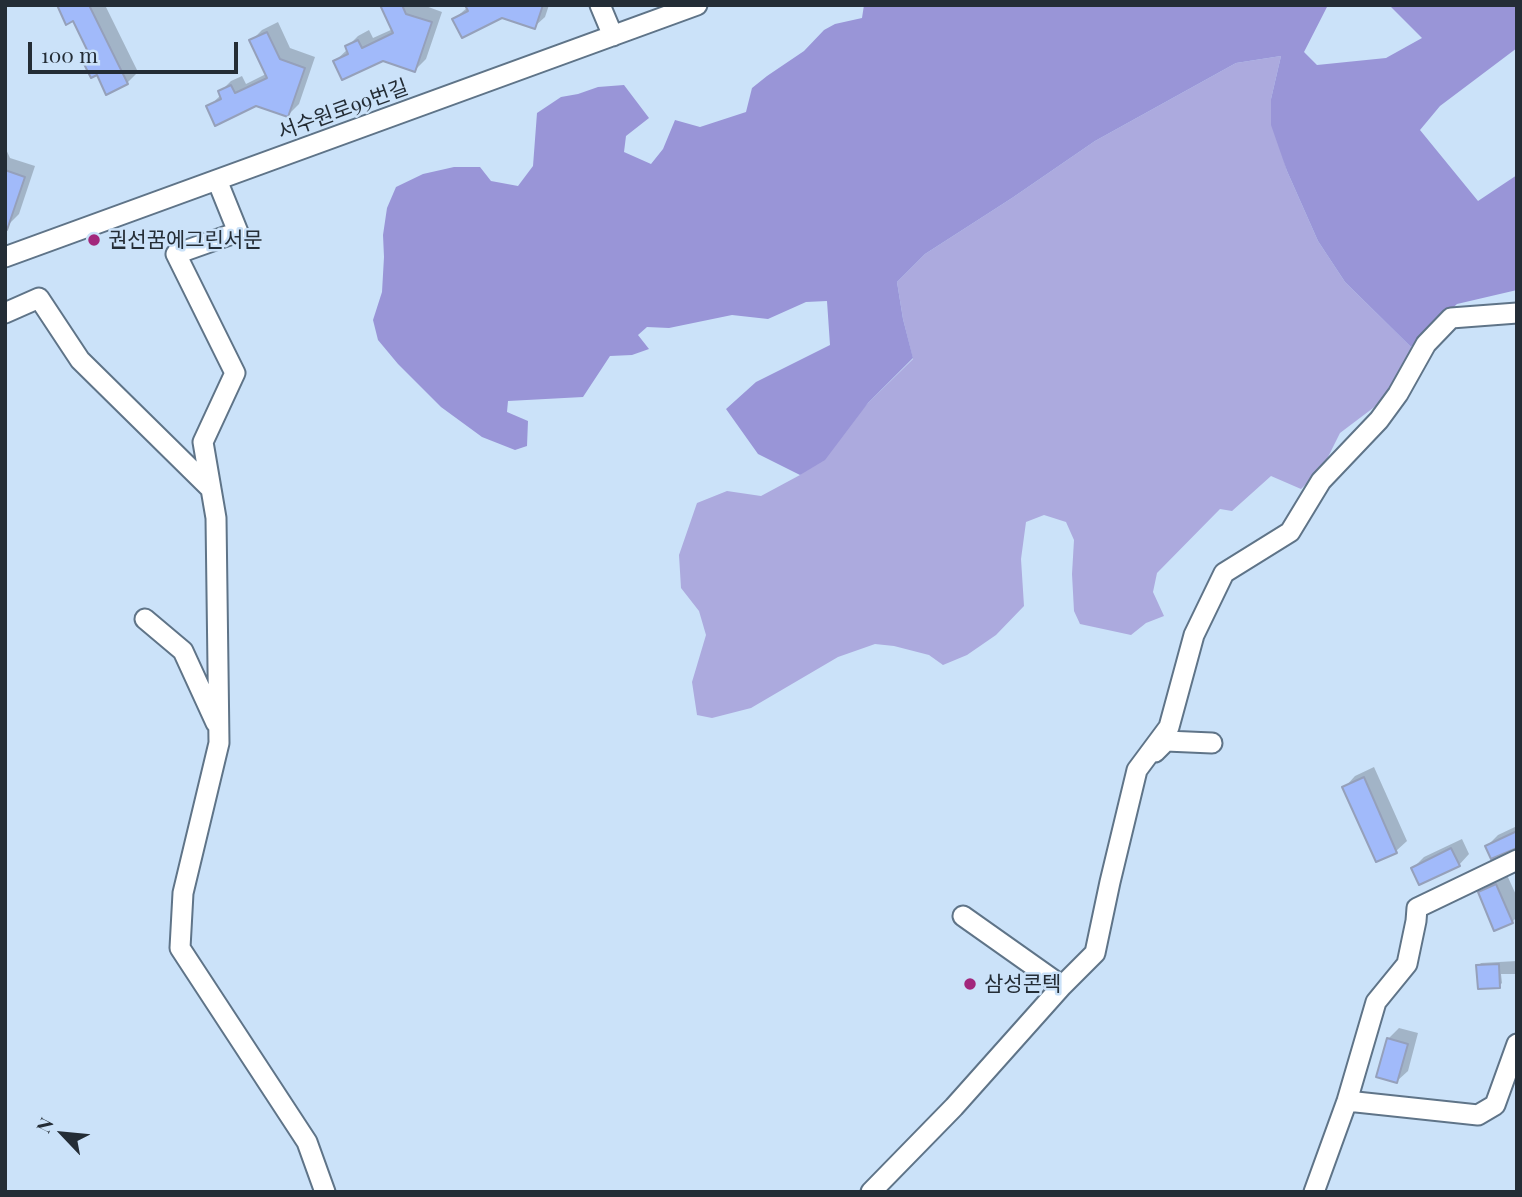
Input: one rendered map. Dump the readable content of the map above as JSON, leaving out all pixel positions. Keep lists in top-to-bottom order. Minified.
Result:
{"streets":{"street":["서수원로99번길"]},"places":["권선꿈에그린서문","삼성콘텍"],"scale_bar":"100 m","north":"top left"}
